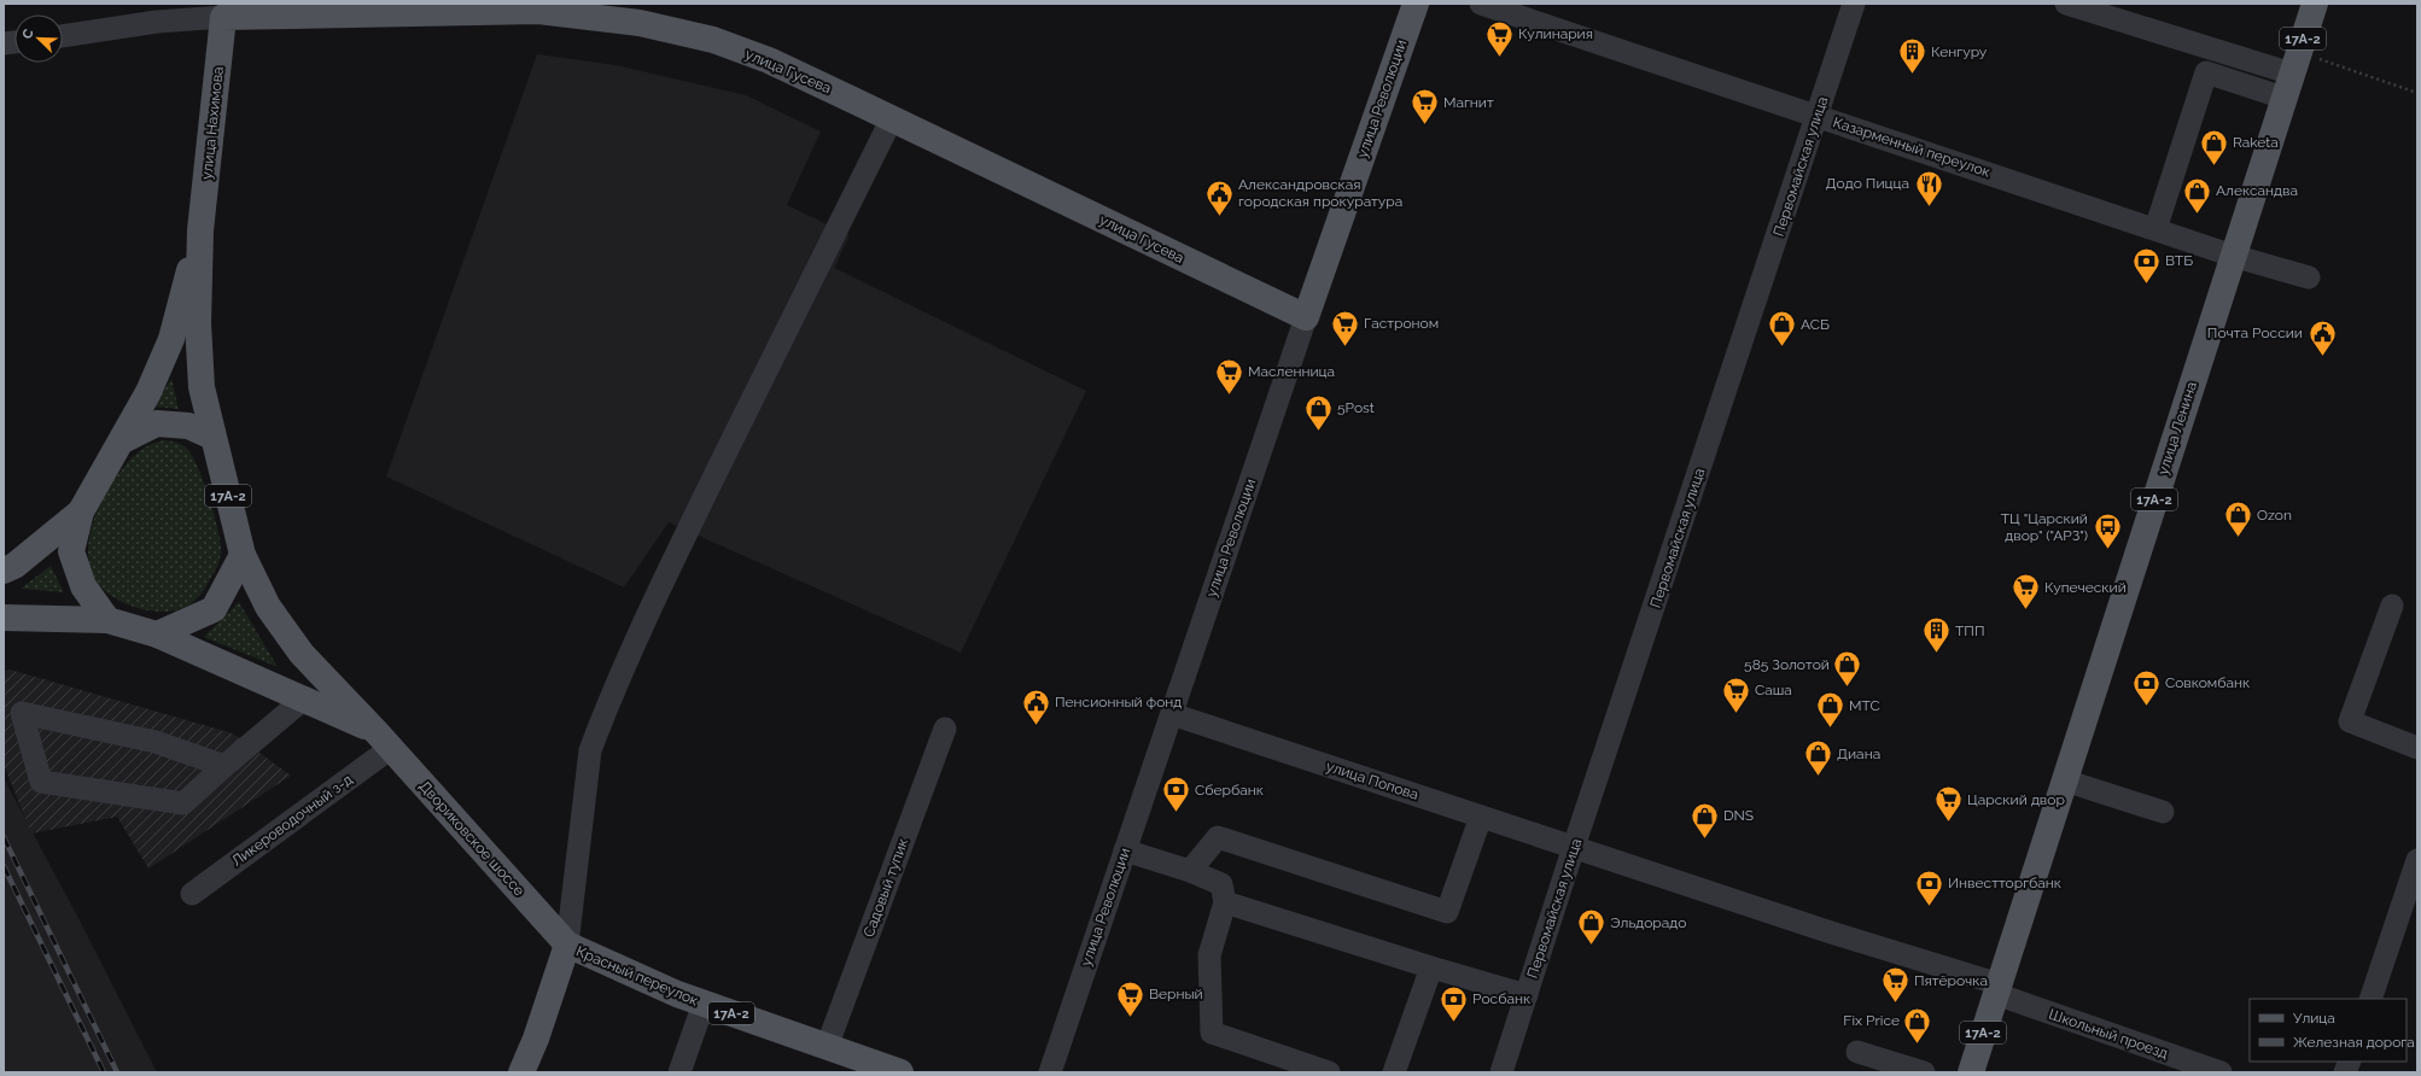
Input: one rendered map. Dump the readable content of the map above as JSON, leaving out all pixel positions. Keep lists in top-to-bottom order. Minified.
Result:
{"streets":{"main road":["17А-2","улица Гусева","улица Революции","улица Нахимова","улица Ленина","Двориковское шоссе","Красный переулок"],"street":["Казарменный переулок","Первомайская улица","улица Попова","Ликероводочный з-д","Садовый тупик","Школьный проезд"]},"crossings":[["17А-2","Двориковское шоссе"],["улица Гусева","улица Революции"],["улица Гусева","улица Нахимова"],["улица Революции","улица Попова"],["Казарменный переулок","Первомайская улица"],["Казарменный переулок","улица Ленина"],["Первомайская улица","улица Попова"],["Первомайская улица","Школьный проезд"],["улица Ленина","Школьный проезд"],["улица Попова","Школьный проезд"],["Ликероводочный з-д","Двориковское шоссе"],["Двориковское шоссе","Красный переулок"],["Садовый тупик","Красный переулок"]],"places":{"supermarket":["Кулинария","Магнит","Гастроном","Масленница","Купеческий","Саша","Царский двор","Пятёрочка","Верный"],"building":["Кенгуру","ТПП"],"shop":["Raketa","Александва","АСБ","5Post","Ozon","585 Золотой","МТС","Диана","DNS","Эльдорадо","Fix Price"],"restaurant":["Додо Пицца"],"public building":["Александровская городская прокуратура","Почта России","Пенсионный фонд"],"bank":["ВТБ","Совкомбанк","Сбербанк","Инвестторгбанк","Росбанк"],"bus stop":["ТЦ \"Царский двор\" (\"АРЗ\")"]},"legend":["Улица","Железная дорога"],"north":"top left"}
